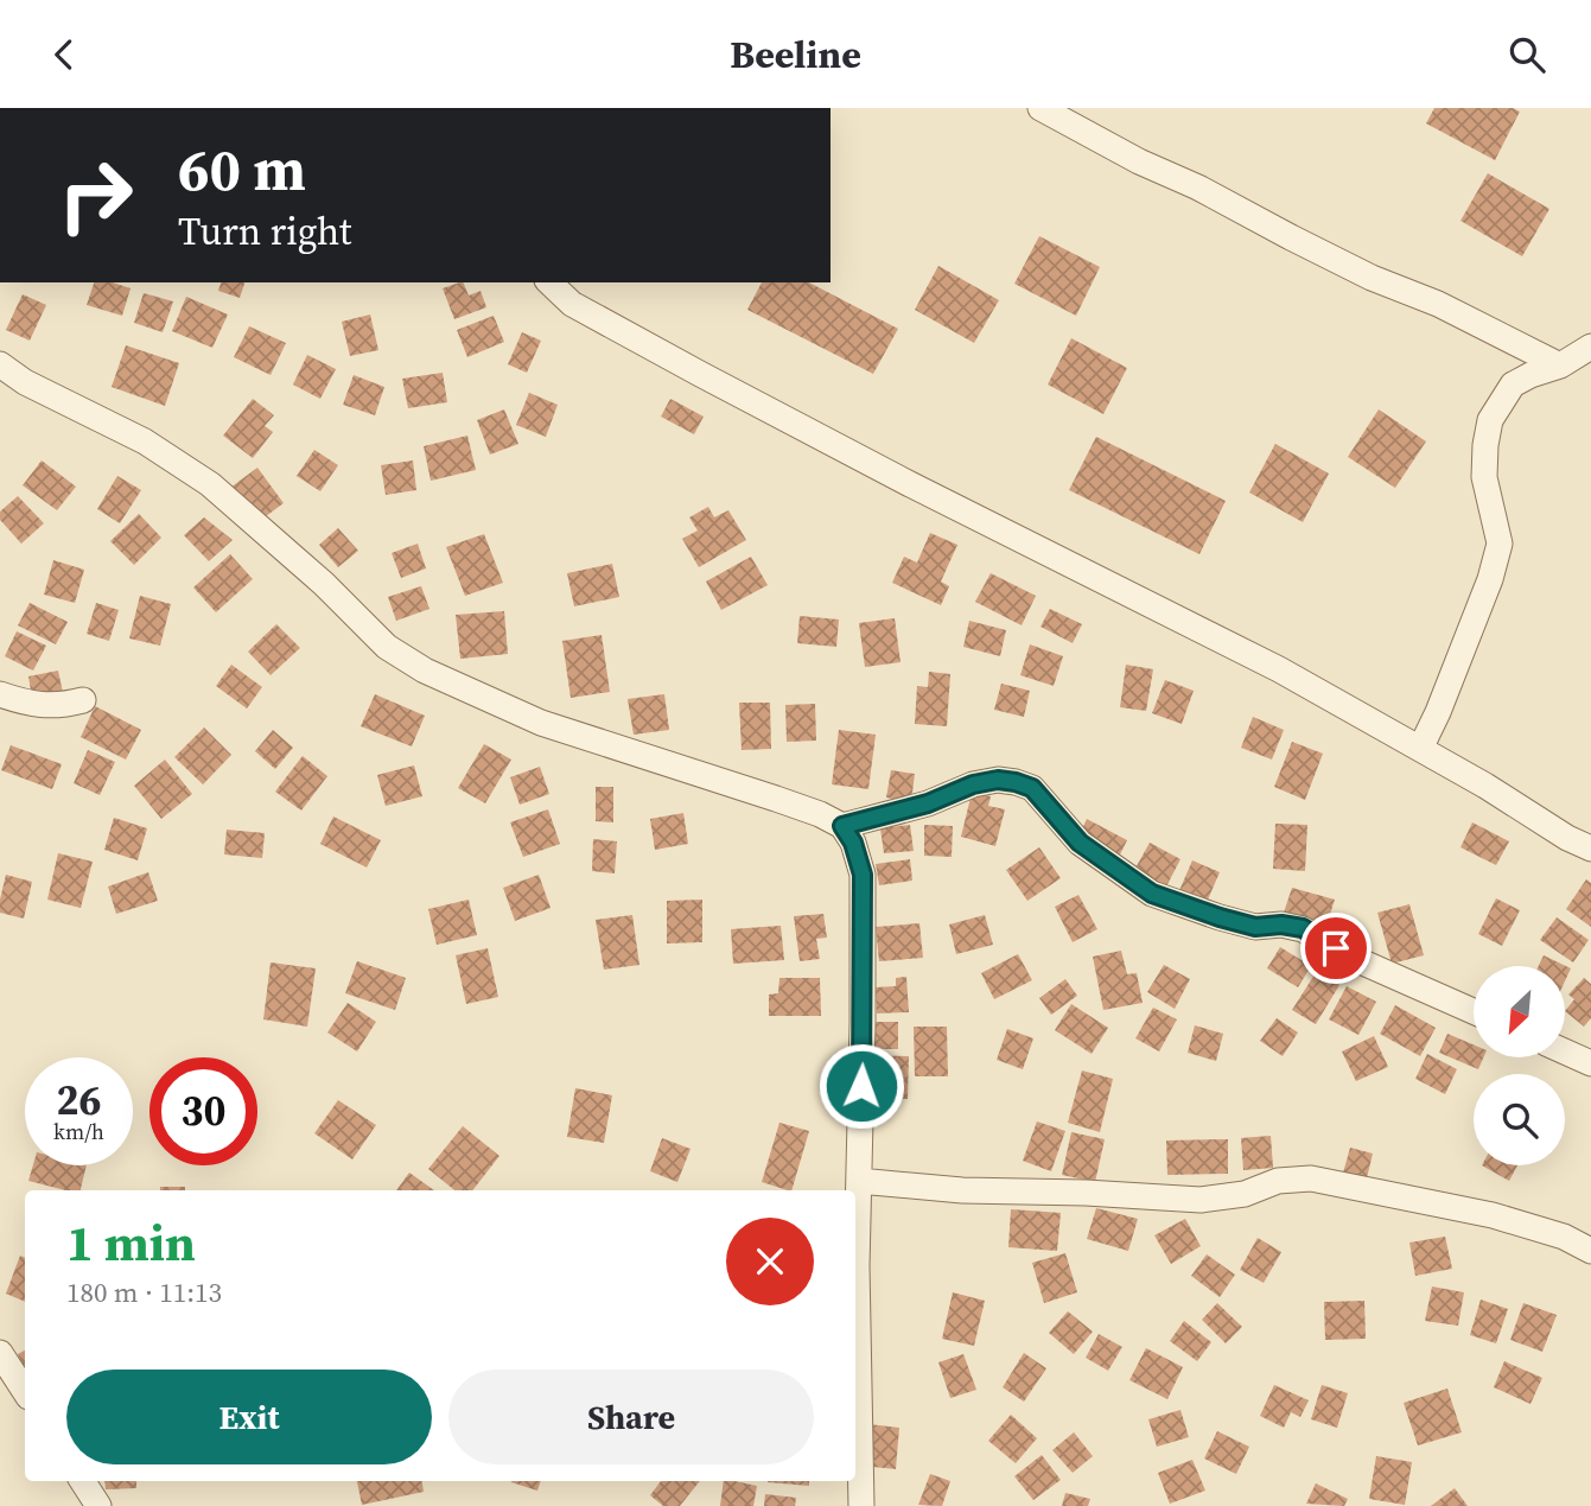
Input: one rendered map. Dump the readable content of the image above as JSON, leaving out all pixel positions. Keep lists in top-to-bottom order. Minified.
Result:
{"north":"bottom left","page":{"header":"Beeline","turn":["60 m","Turn right"],"speed":"26 km/h","limit":"30","heading":["1 min","180 m · 11:13"],"buttons":["Exit","Share"]}}
